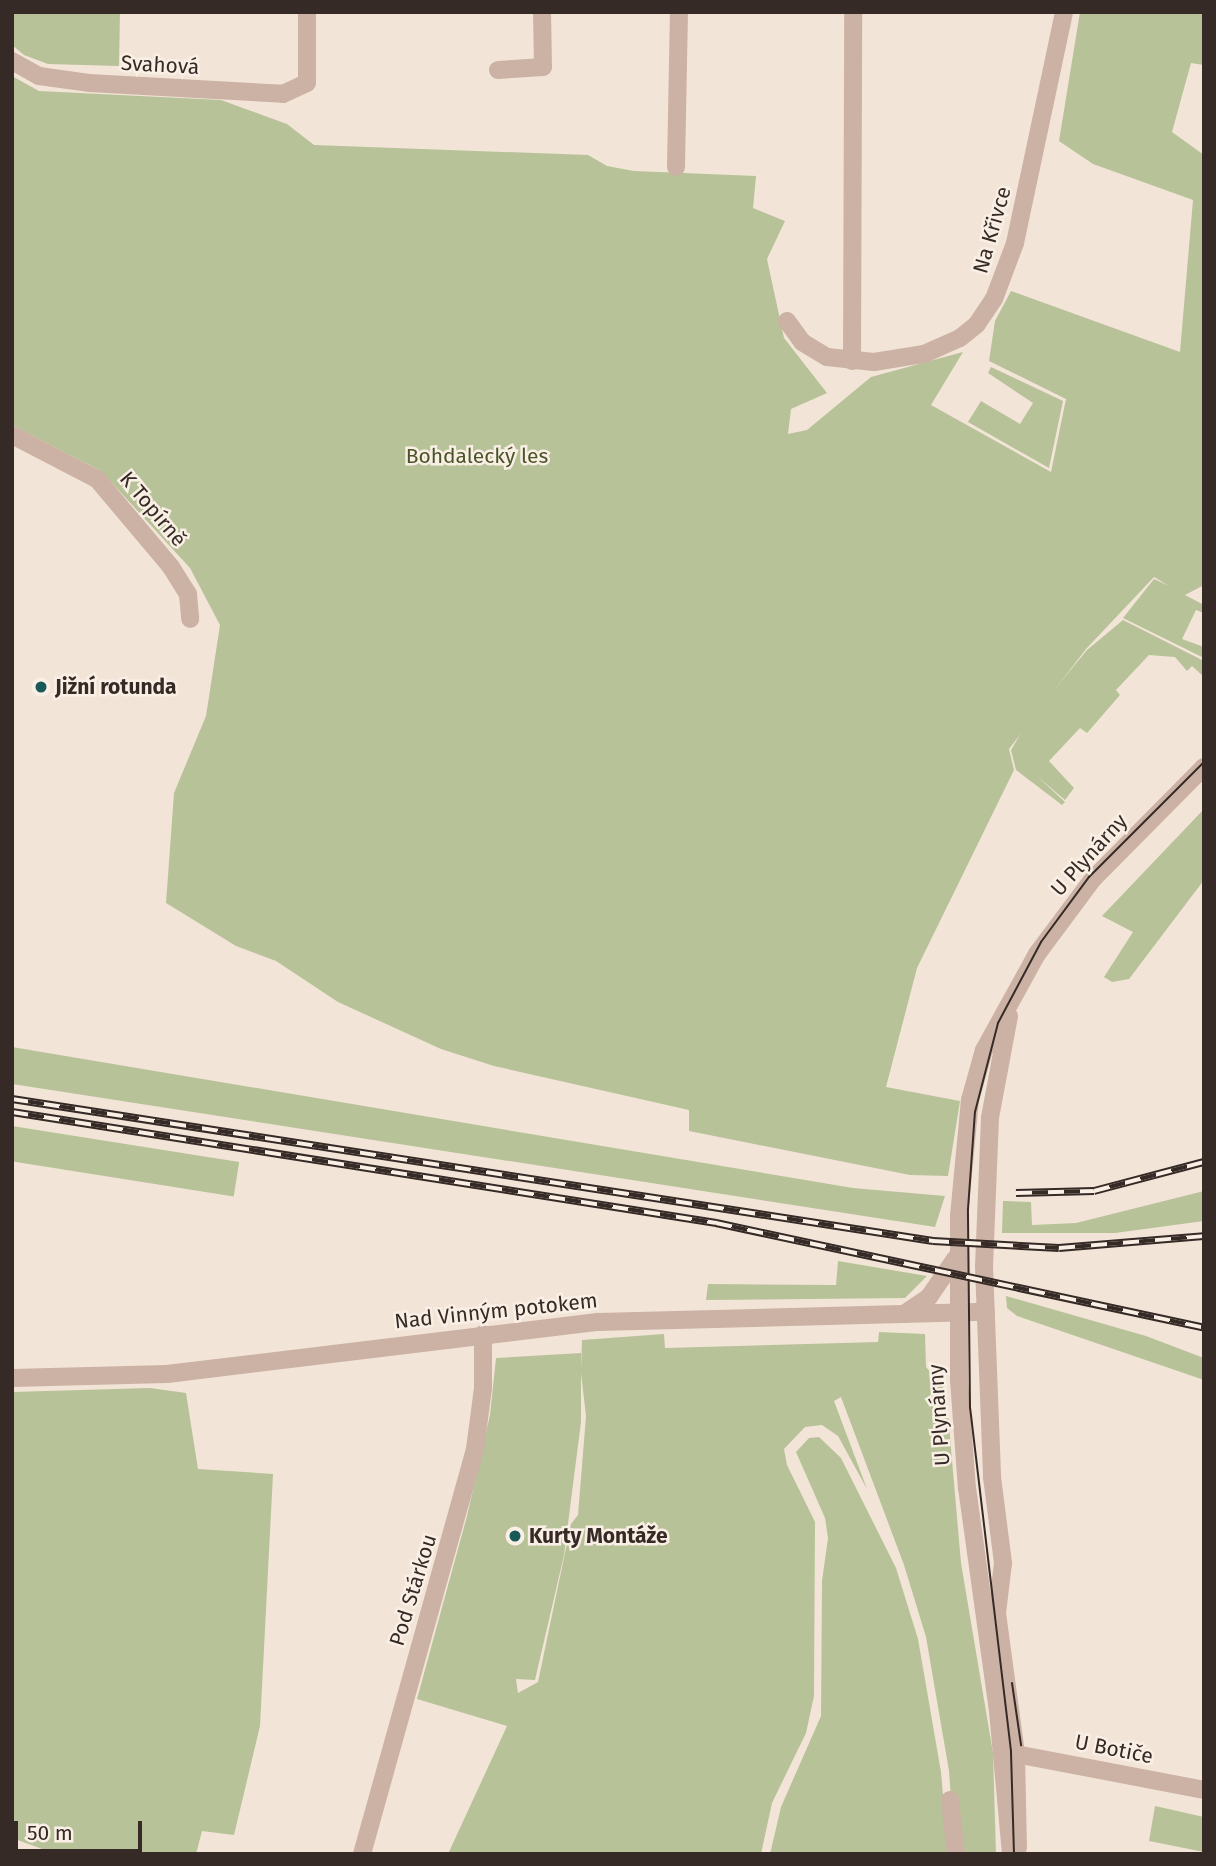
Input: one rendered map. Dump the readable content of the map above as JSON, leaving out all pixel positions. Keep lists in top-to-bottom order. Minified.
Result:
{"streets":{"street":["Svahová","Na Křivce","K Topírně","U Plynárny","Nad Vinným potokem","Pod Stárkou","U Botiče"]},"crossings":[["U Plynárny","Nad Vinným potokem"],["U Plynárny","U Botiče"],["Nad Vinným potokem","Pod Stárkou"]],"parks":["Bohdalecký les"],"places":["Jižní rotunda","Kurty Montáže"],"scale_bar":"50 m"}
